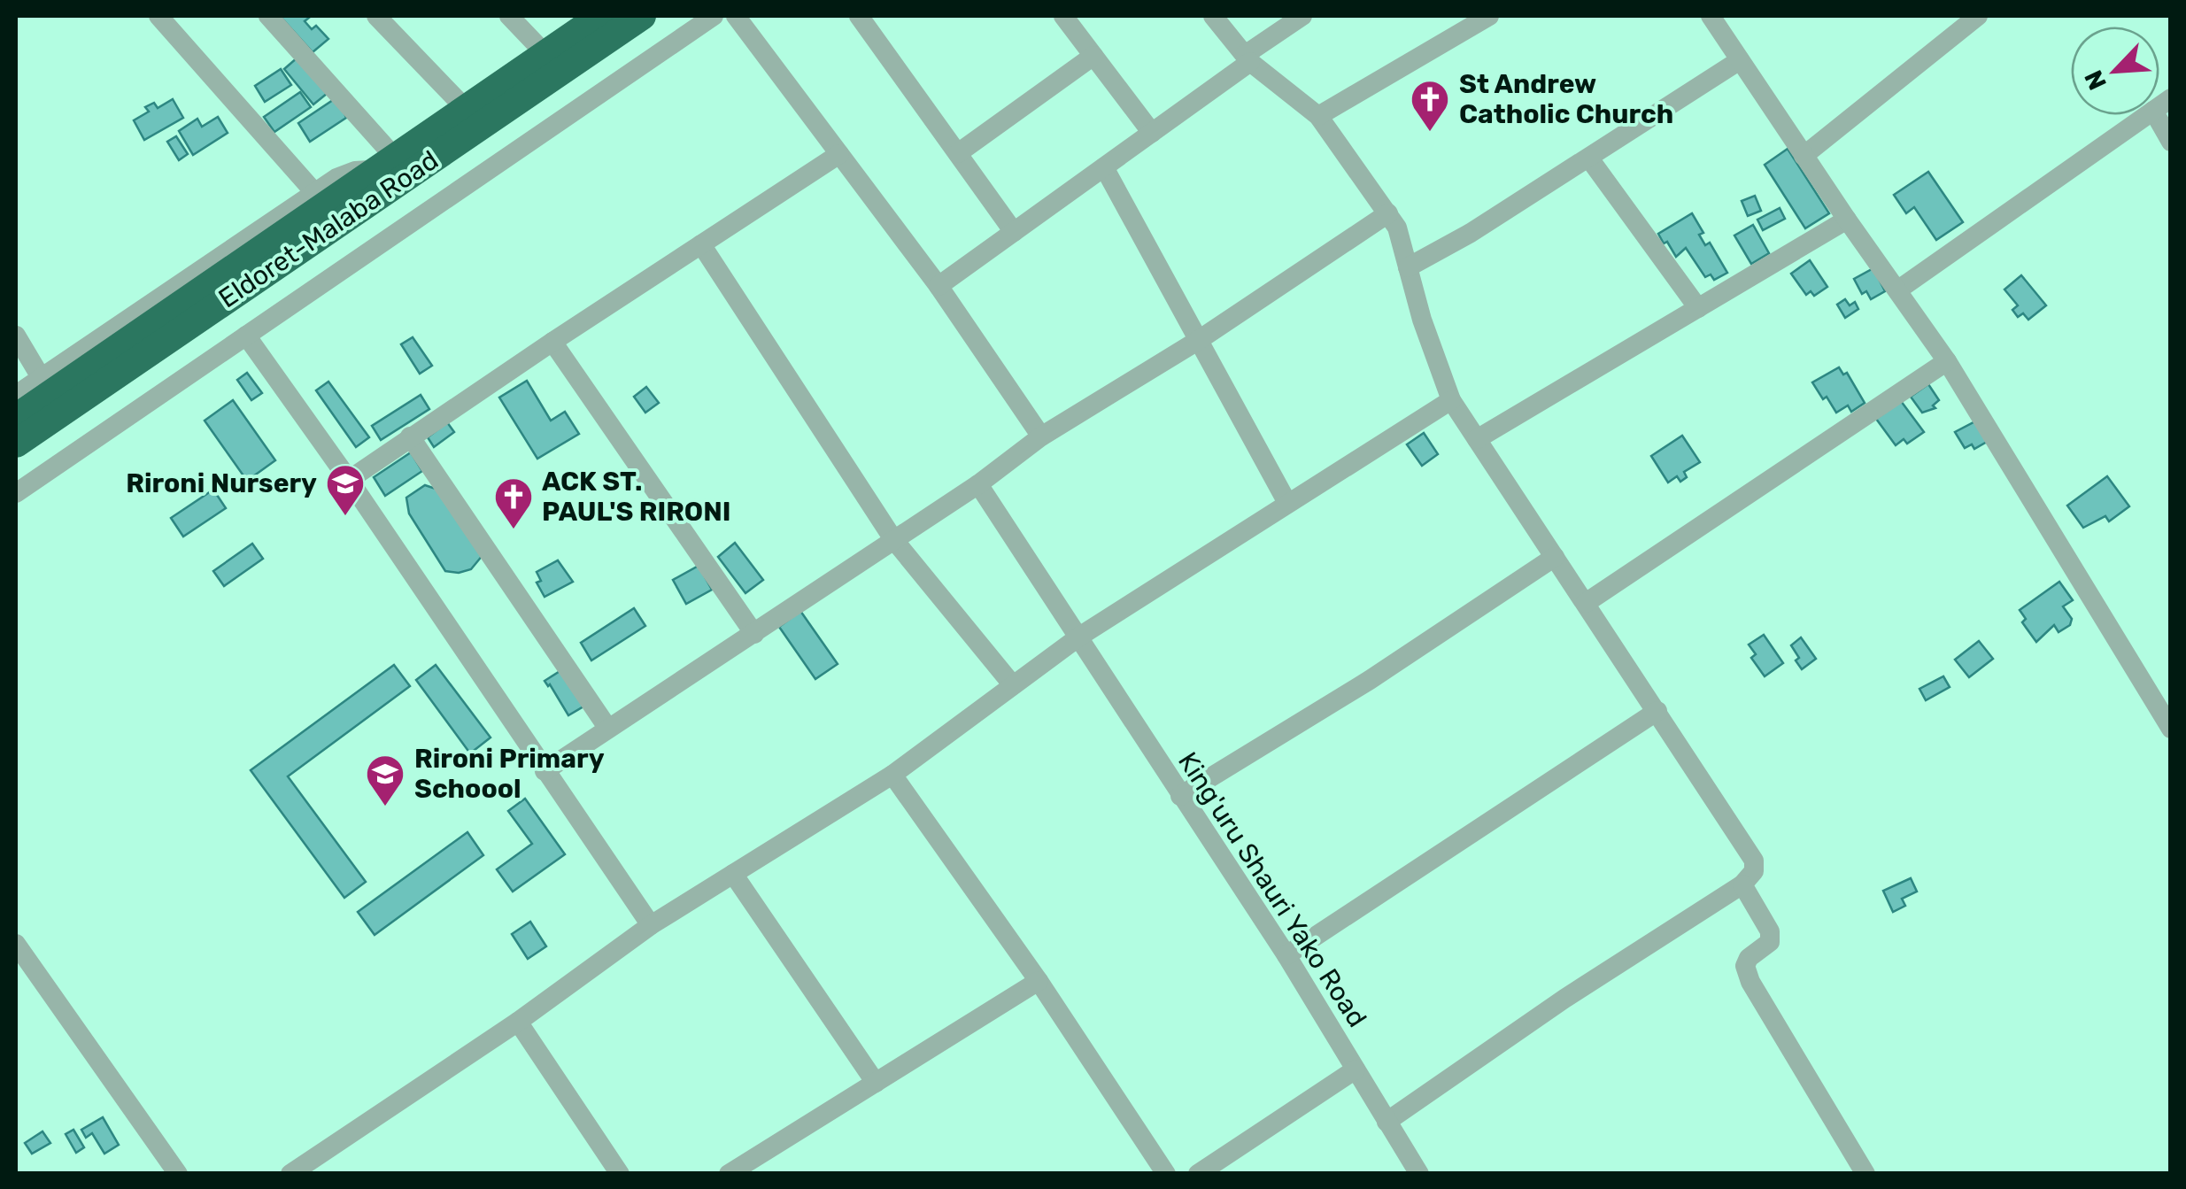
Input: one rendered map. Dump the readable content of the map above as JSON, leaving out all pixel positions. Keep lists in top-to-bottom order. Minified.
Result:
{"streets":{"highway":["Eldoret-Malaba Road"],"street":["King'uru Shauri Yako Road"]},"places":{"church":["St Andrew Catholic Church","ACK ST. PAUL'S RIRONI"],"school or university":["Rironi Nursery","Rironi Primary Schoool"]},"north":"bottom left"}
